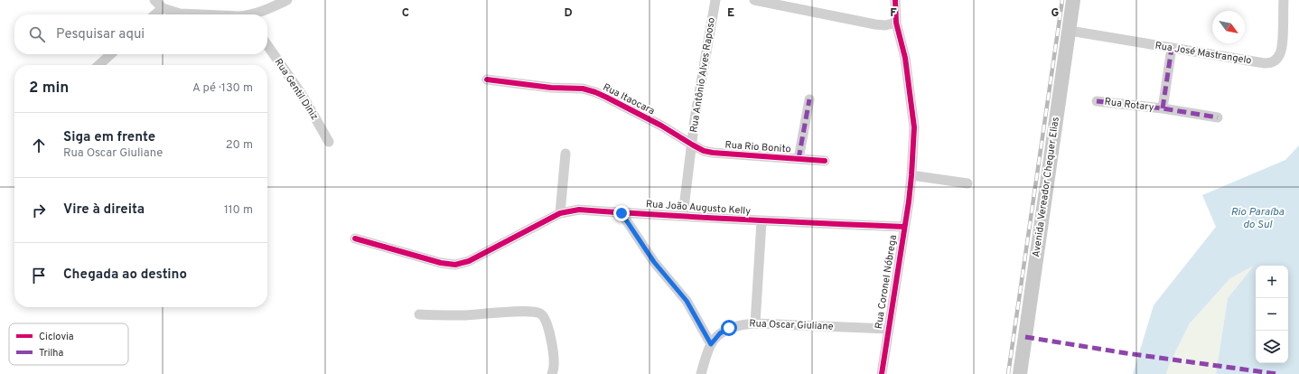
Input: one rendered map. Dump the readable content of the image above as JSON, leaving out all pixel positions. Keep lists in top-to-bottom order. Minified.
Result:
{"streets":{"main road":["Avenida Vereador Chequer Elias"],"street":["Rua José Mastrangelo","Rua Antônio Alves Raposo","Rua Gentil Diniz","Rua Itaocara","Rua Rotary","Rua Rio Bonito","Rua João Augusto Kelly","Rua Coronel Nóbrega","Rua Oscar Giuliane"]},"crossings":[["Rua José Mastrangelo","Rua Rotary"],["Rua José Mastrangelo","Avenida Vereador Chequer Elias"],["Rua Antônio Alves Raposo","Rua Itaocara"],["Rua Antônio Alves Raposo","Rua Rio Bonito"],["Rua Antônio Alves Raposo","Rua João Augusto Kelly"],["Rua Itaocara","Rua Rio Bonito"],["Rua João Augusto Kelly","Rua Coronel Nóbrega"],["Rua Coronel Nóbrega","Rua Oscar Giuliane"]],"water":["Rio Paraíba do Sul"],"legend":["Ciclovia","Trilha"],"north":"bottom right","page":{"search":"Pesquisar aqui","heading":["2 min","A pé · 130 m"],"list":[["Siga em frente","Rua Oscar Giuliane","20 m"],["Vire à direita","110 m"],"Chegada ao destino"],"map_buttons":["+","−"]},"grid":{"columns":["C","D","E","F","G"]}}
